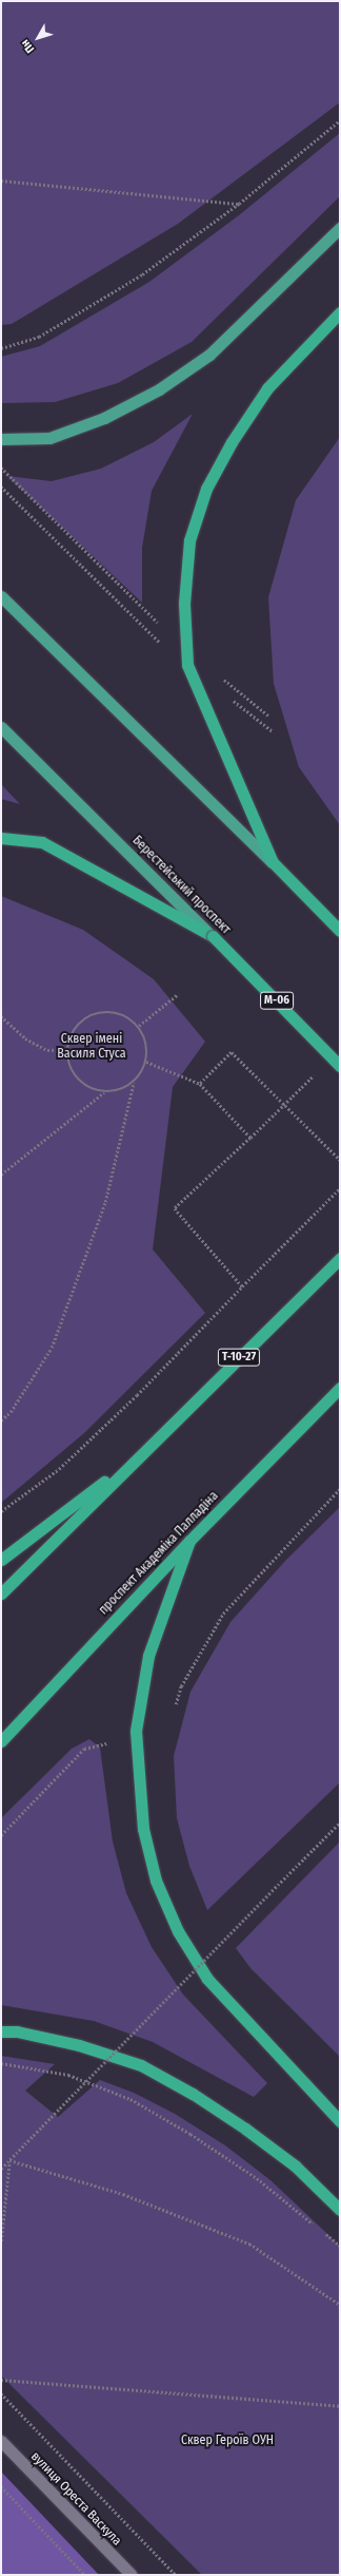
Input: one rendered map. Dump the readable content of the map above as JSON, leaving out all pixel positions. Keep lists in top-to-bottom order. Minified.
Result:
{"streets":{"highway":["Берестейський проспект","М-06","Т-10-27","проспект Академіка Палладіна"],"street":["вулиця Ореста Васкула"]},"parks":["Сквер імені Василя Стуса","Сквер Героїв ОУН"],"north":"bottom left"}
